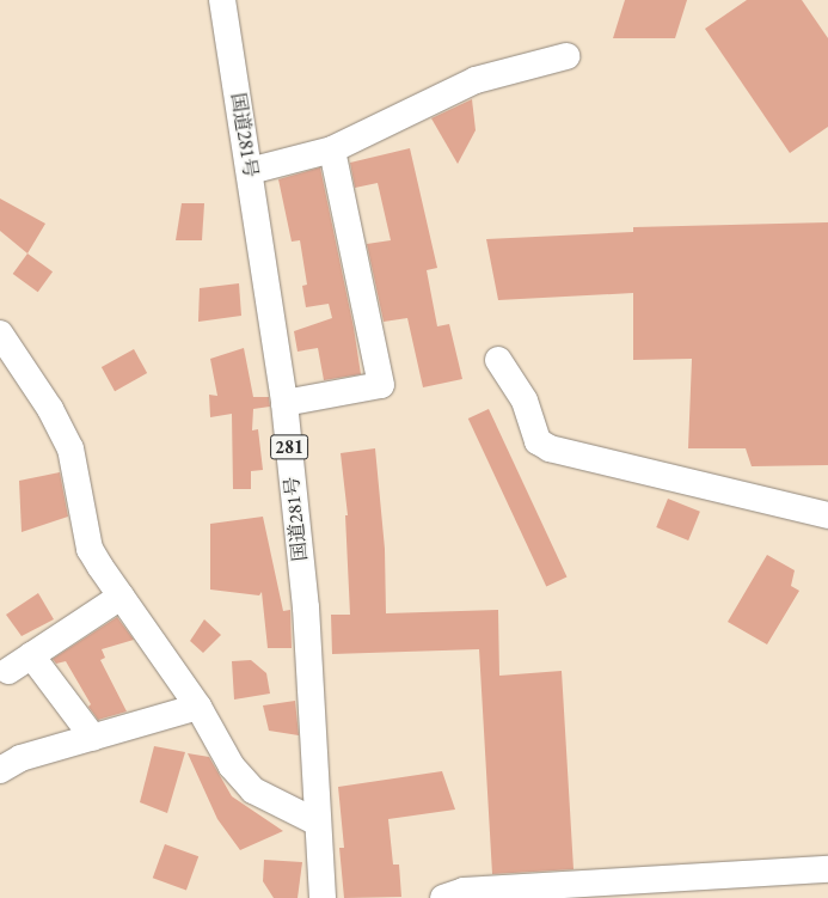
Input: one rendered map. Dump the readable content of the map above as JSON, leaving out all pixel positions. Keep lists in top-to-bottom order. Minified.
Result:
{"streets":{"main road":["国道281号","281"]}}
